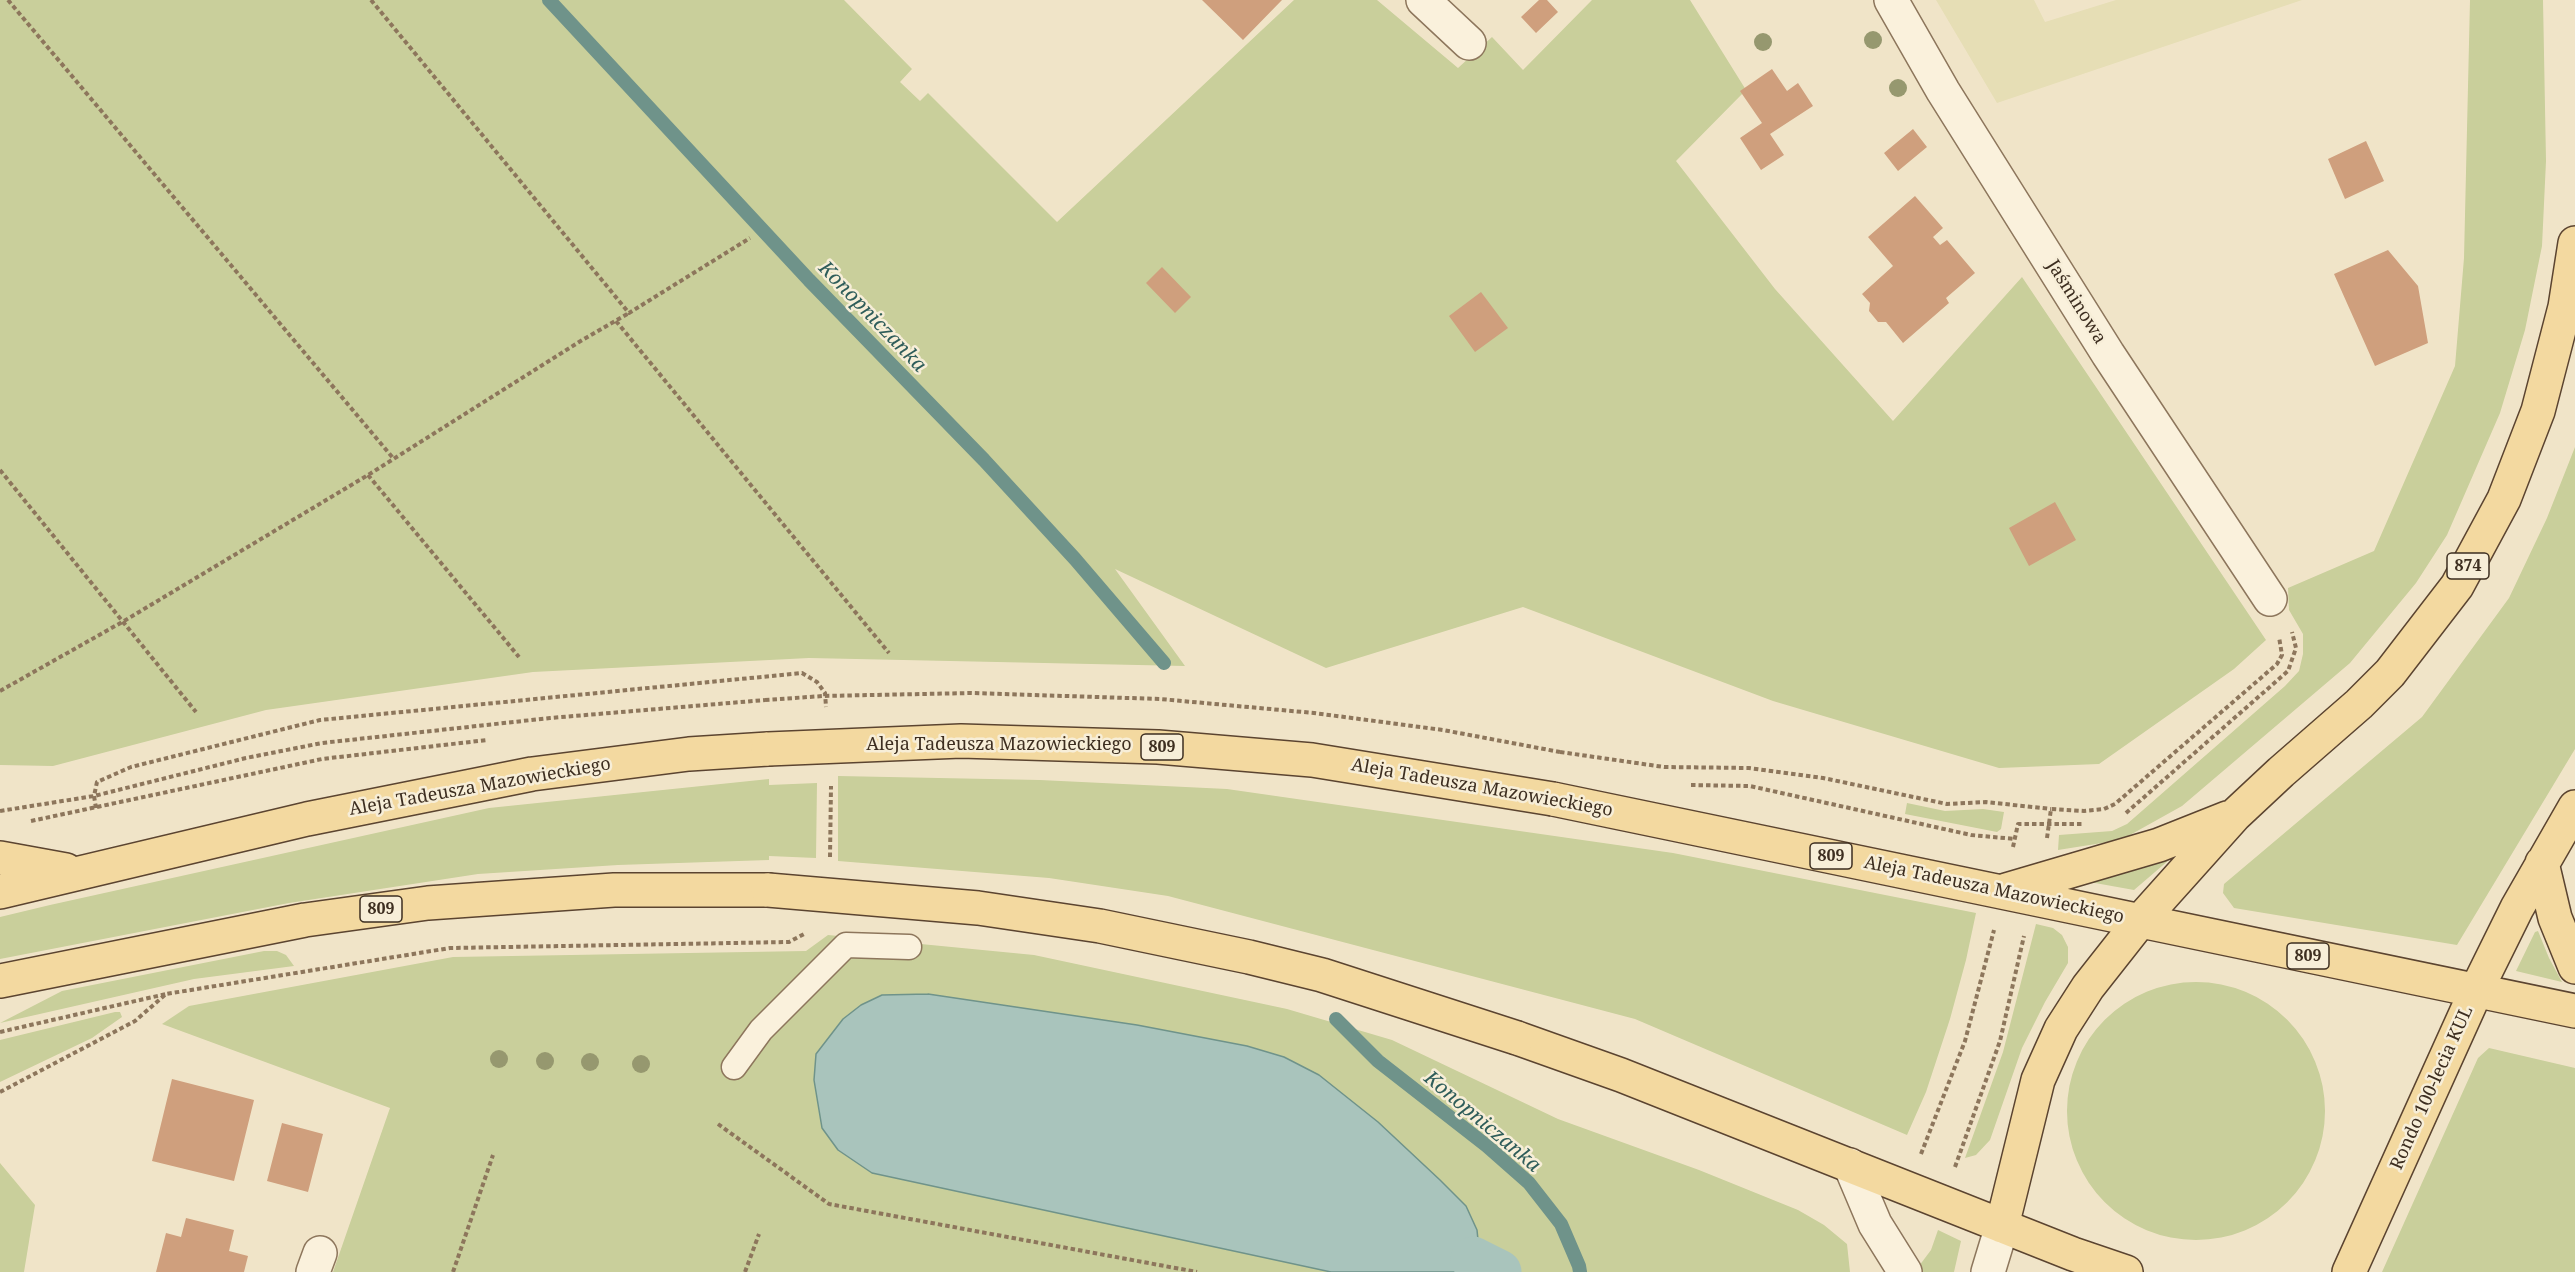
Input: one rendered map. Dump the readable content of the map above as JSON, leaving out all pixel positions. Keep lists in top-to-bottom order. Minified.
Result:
{"streets":{"main road":["874","Aleja Tadeusza Mazowieckiego","809","Rondo 100-lecia KUL"],"street":["Jaśminowa"]},"crossings":[["874","Aleja Tadeusza Mazowieckiego"],["874","Rondo 100-lecia KUL"],["Aleja Tadeusza Mazowieckiego","Rondo 100-lecia KUL"],["809","Rondo 100-lecia KUL"]],"water":["Konopniczanka"]}
